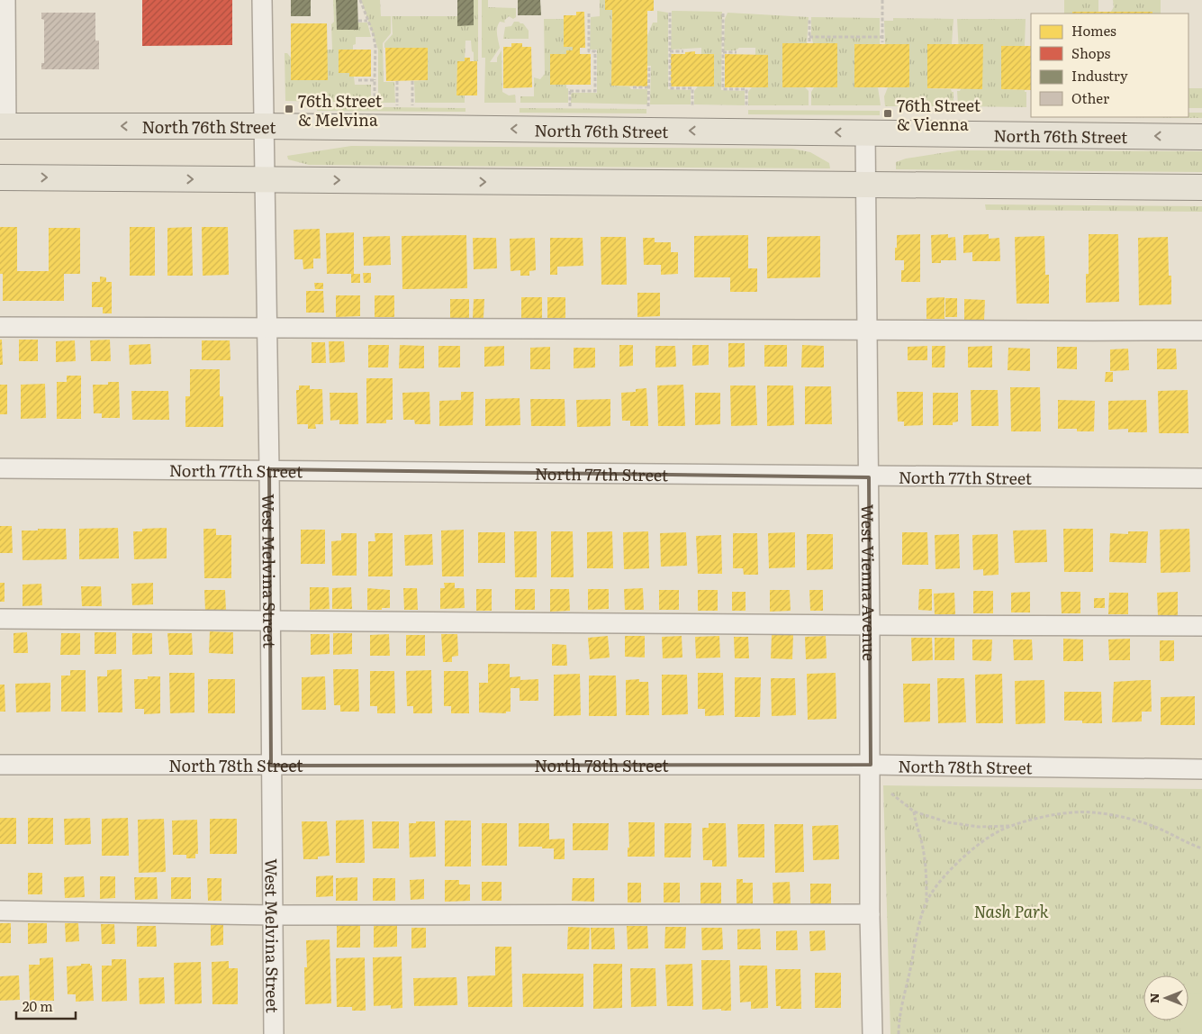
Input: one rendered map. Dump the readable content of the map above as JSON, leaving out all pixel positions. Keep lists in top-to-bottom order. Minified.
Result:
{"streets":{"main road":["North 76th Street"],"street":["North 77th Street","West Melvina Street","West Vienna Avenue","North 78th Street"]},"crossings":[["North 76th Street","West Melvina Street"],["North 76th Street","West Vienna Avenue"],["North 77th Street","West Melvina Street"],["North 77th Street","West Vienna Avenue"],["West Melvina Street","North 78th Street"],["West Vienna Avenue","North 78th Street"]],"parks":["Nash Park"],"places":{"transit":["76th Street & Melvina","76th Street & Vienna"]},"legend":["Homes","Shops","Industry","Other"],"scale_bar":"20 m","north":"left"}
